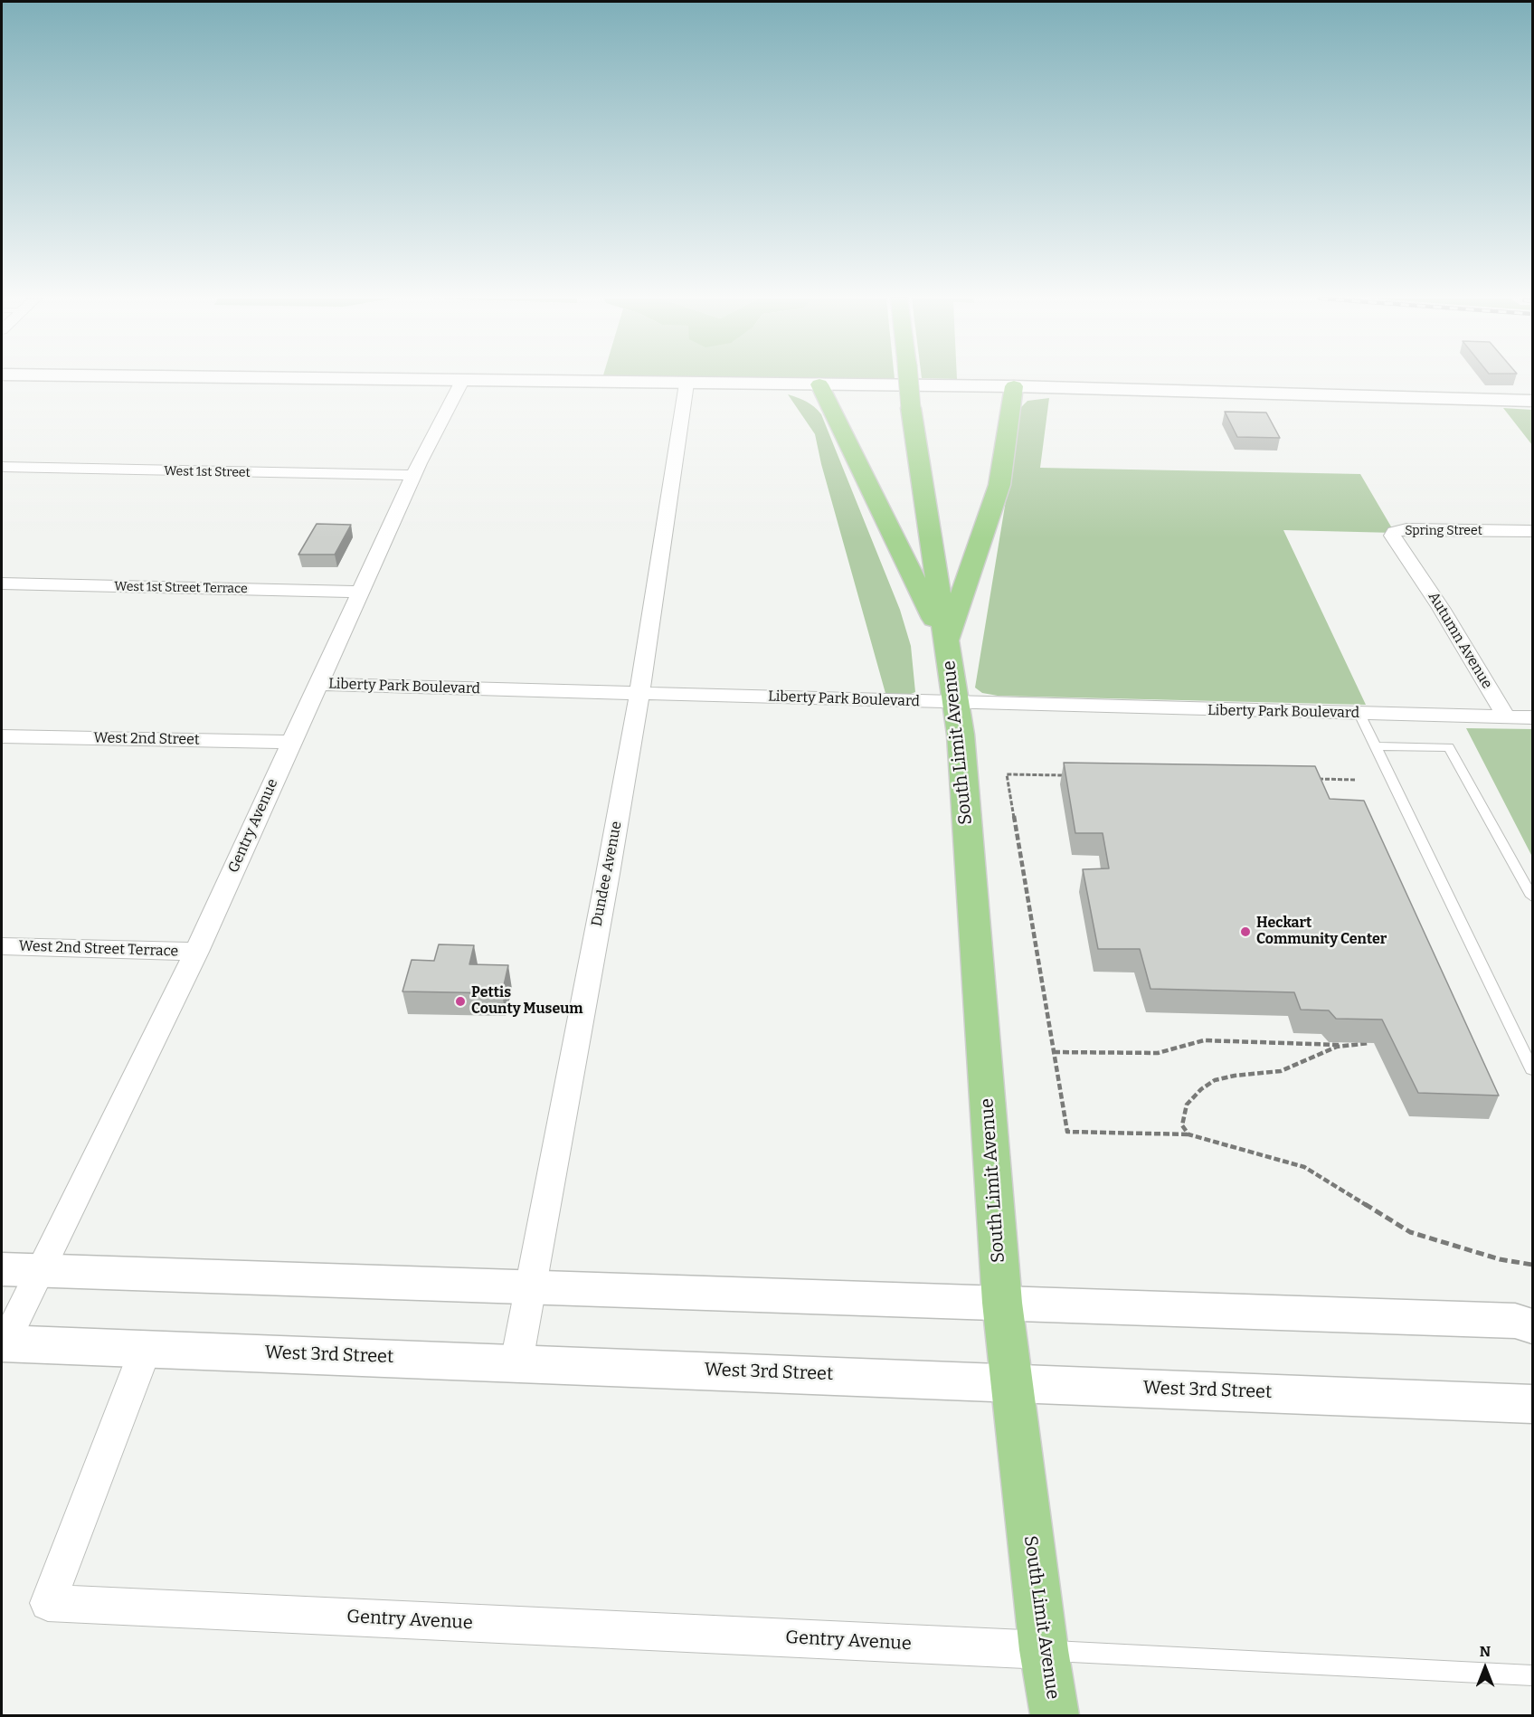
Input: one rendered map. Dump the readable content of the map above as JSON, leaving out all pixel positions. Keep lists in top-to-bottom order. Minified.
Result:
{"streets":{"highway":["South Limit Avenue"],"main road":["West 3rd Street"],"street":["West 1st Street","Spring Street","West 1st Street Terrace","Autumn Avenue","Liberty Park Boulevard","West 2nd Street","Gentry Avenue","Dundee Avenue","West 2nd Street Terrace"]},"crossings":[["West 1st Street","Gentry Avenue"],["Spring Street","Autumn Avenue"],["West 1st Street Terrace","Gentry Avenue"],["Autumn Avenue","Liberty Park Boulevard"],["Liberty Park Boulevard","South Limit Avenue"],["Liberty Park Boulevard","Gentry Avenue"],["Liberty Park Boulevard","Dundee Avenue"],["West 2nd Street","Gentry Avenue"],["South Limit Avenue","Gentry Avenue"],["South Limit Avenue","West 3rd Street"],["Gentry Avenue","West 2nd Street Terrace"],["Gentry Avenue","West 3rd Street"],["Dundee Avenue","West 3rd Street"]],"places":["Heckart Community Center","Pettis County Museum"],"north":"top"}
